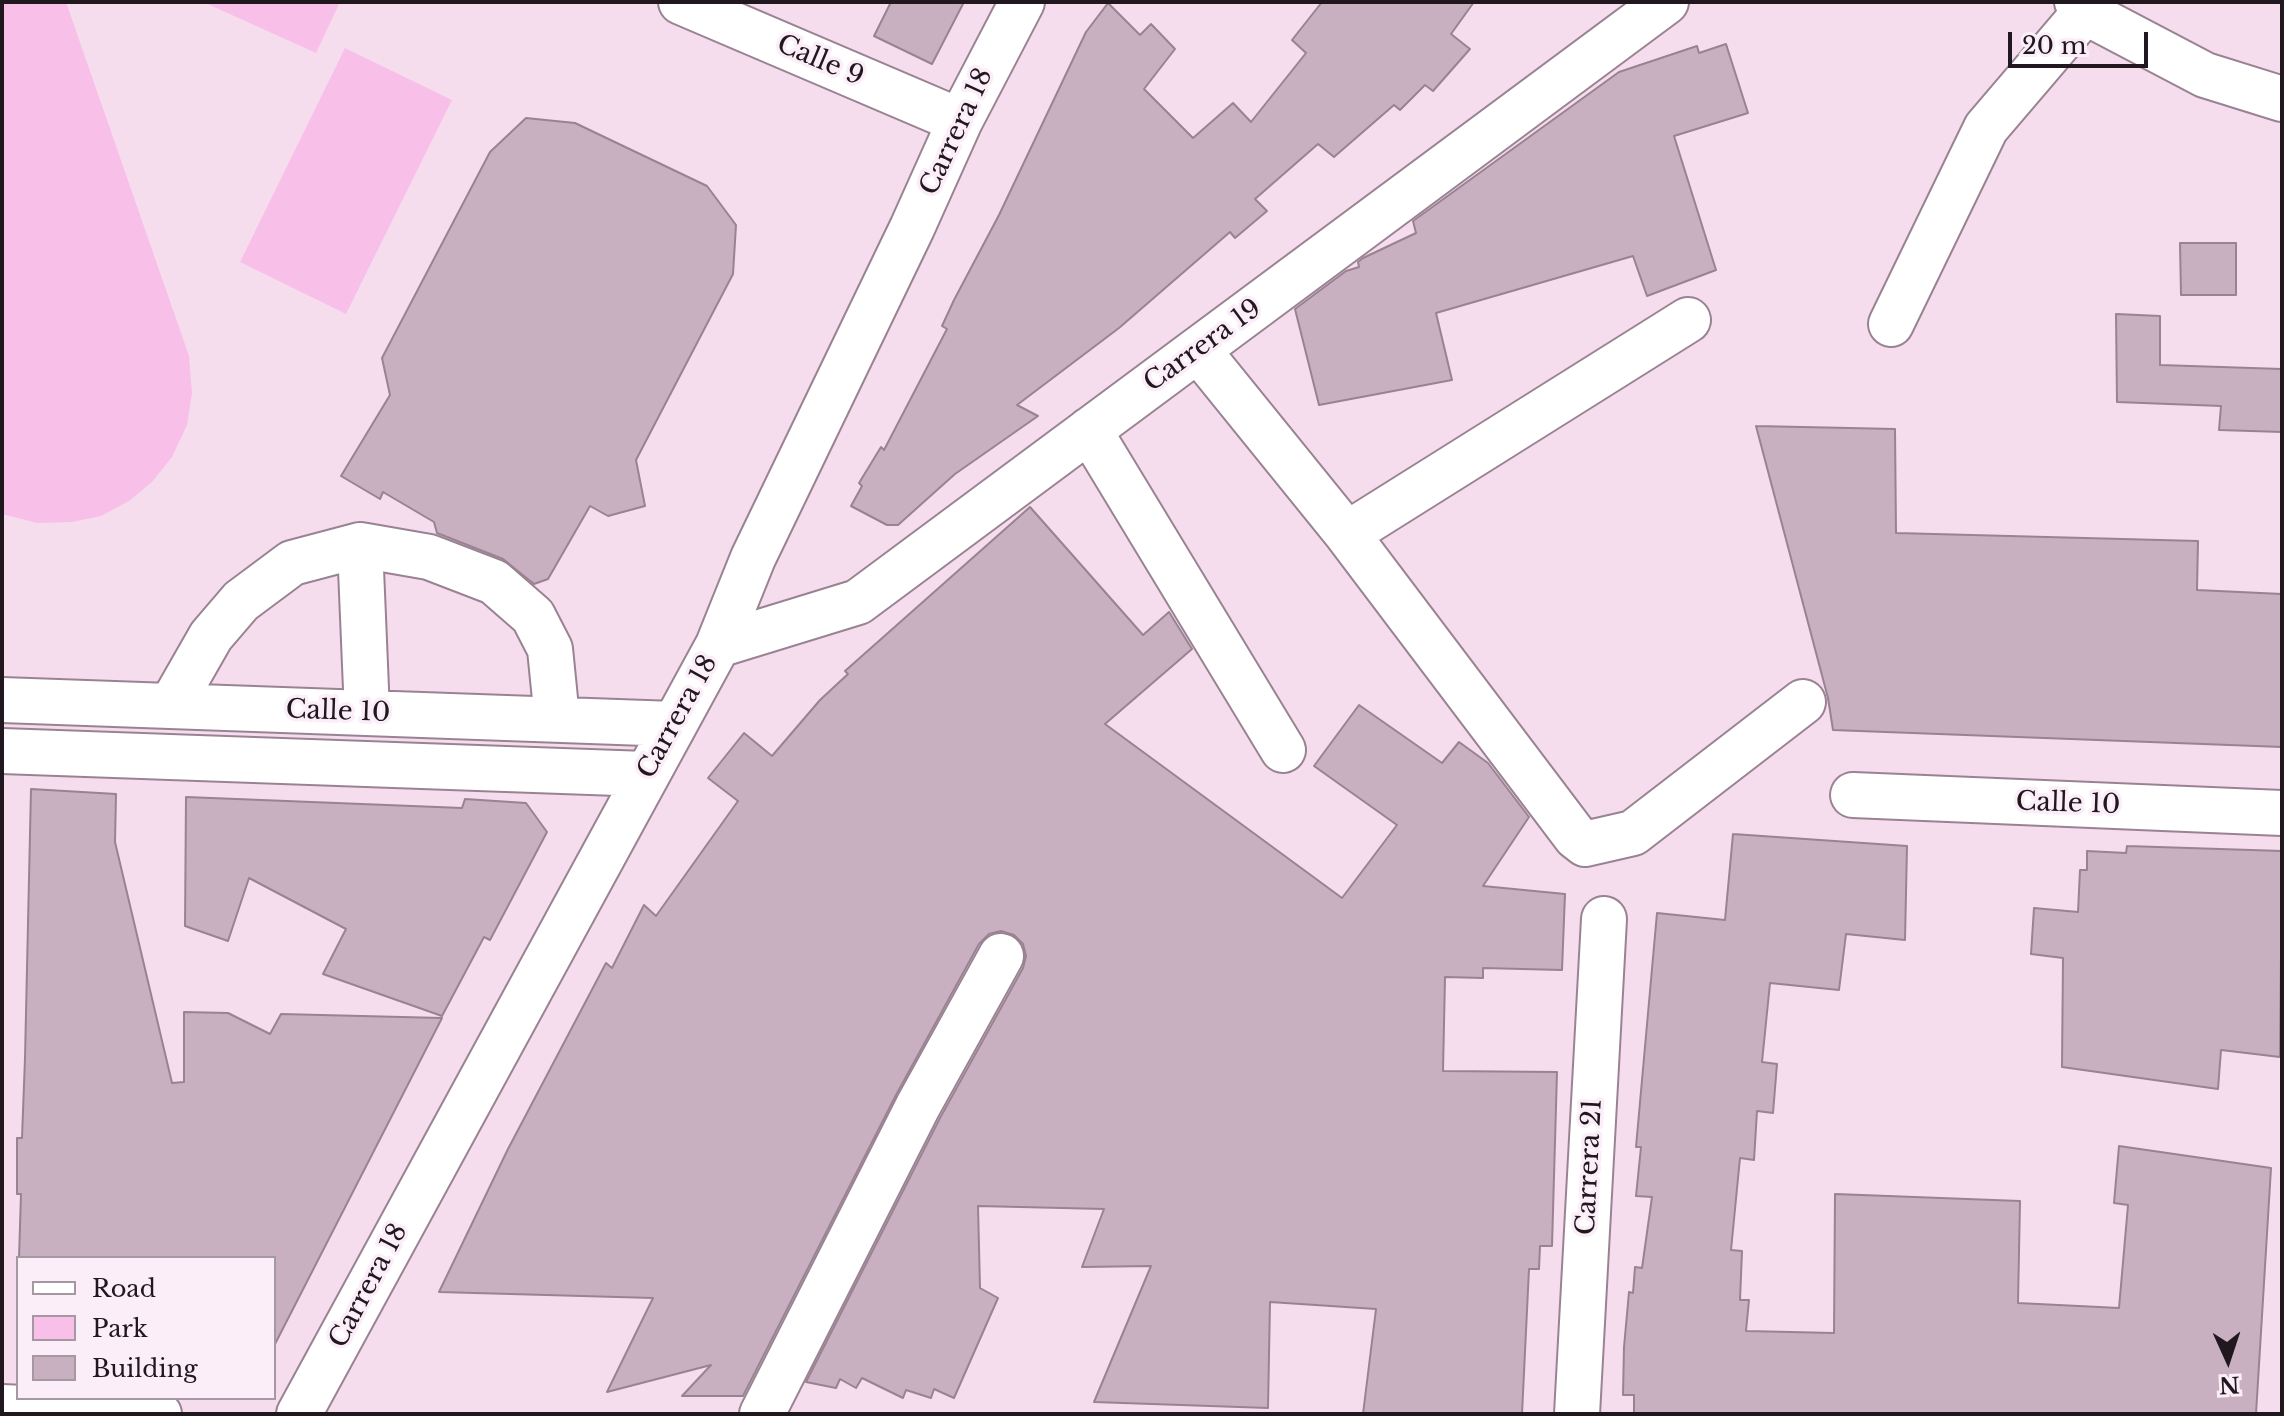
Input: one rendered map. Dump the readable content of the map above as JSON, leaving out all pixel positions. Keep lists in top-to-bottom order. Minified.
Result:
{"streets":{"street":["Calle 9","Carrera 18","Carrera 19","Calle 10","Carrera 21"]},"crossings":[["Calle 9","Carrera 18"],["Carrera 18","Carrera 19"],["Carrera 18","Calle 10"]],"legend":["Road","Park","Building"],"scale_bar":"20 m","north":"bottom"}
